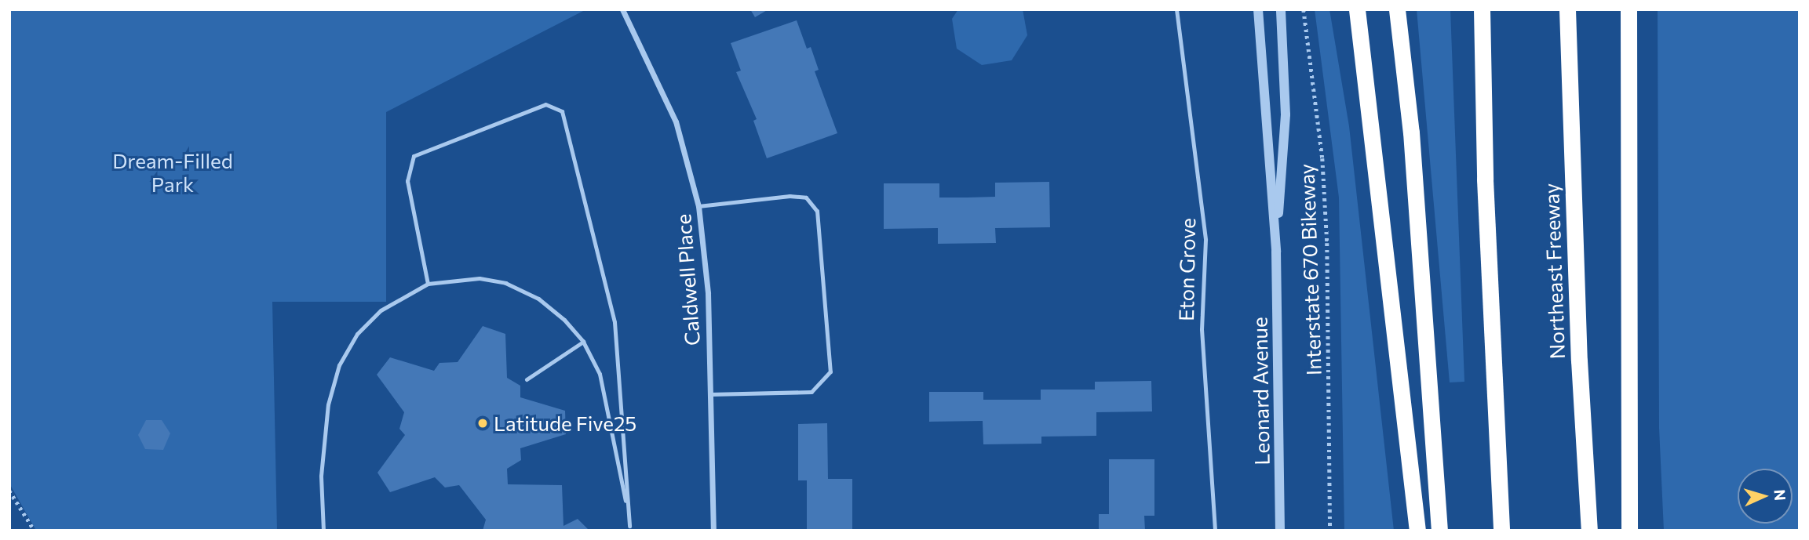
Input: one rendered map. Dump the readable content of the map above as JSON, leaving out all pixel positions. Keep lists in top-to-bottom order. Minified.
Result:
{"streets":{"highway":["Northeast Freeway"],"street":["Caldwell Place","Leonard Avenue"],"lane":["Eton Grove"],"path":["Interstate 670 Bikeway"]},"parks":["Dream-Filled Park"],"places":["Latitude Five25"],"north":"right"}
